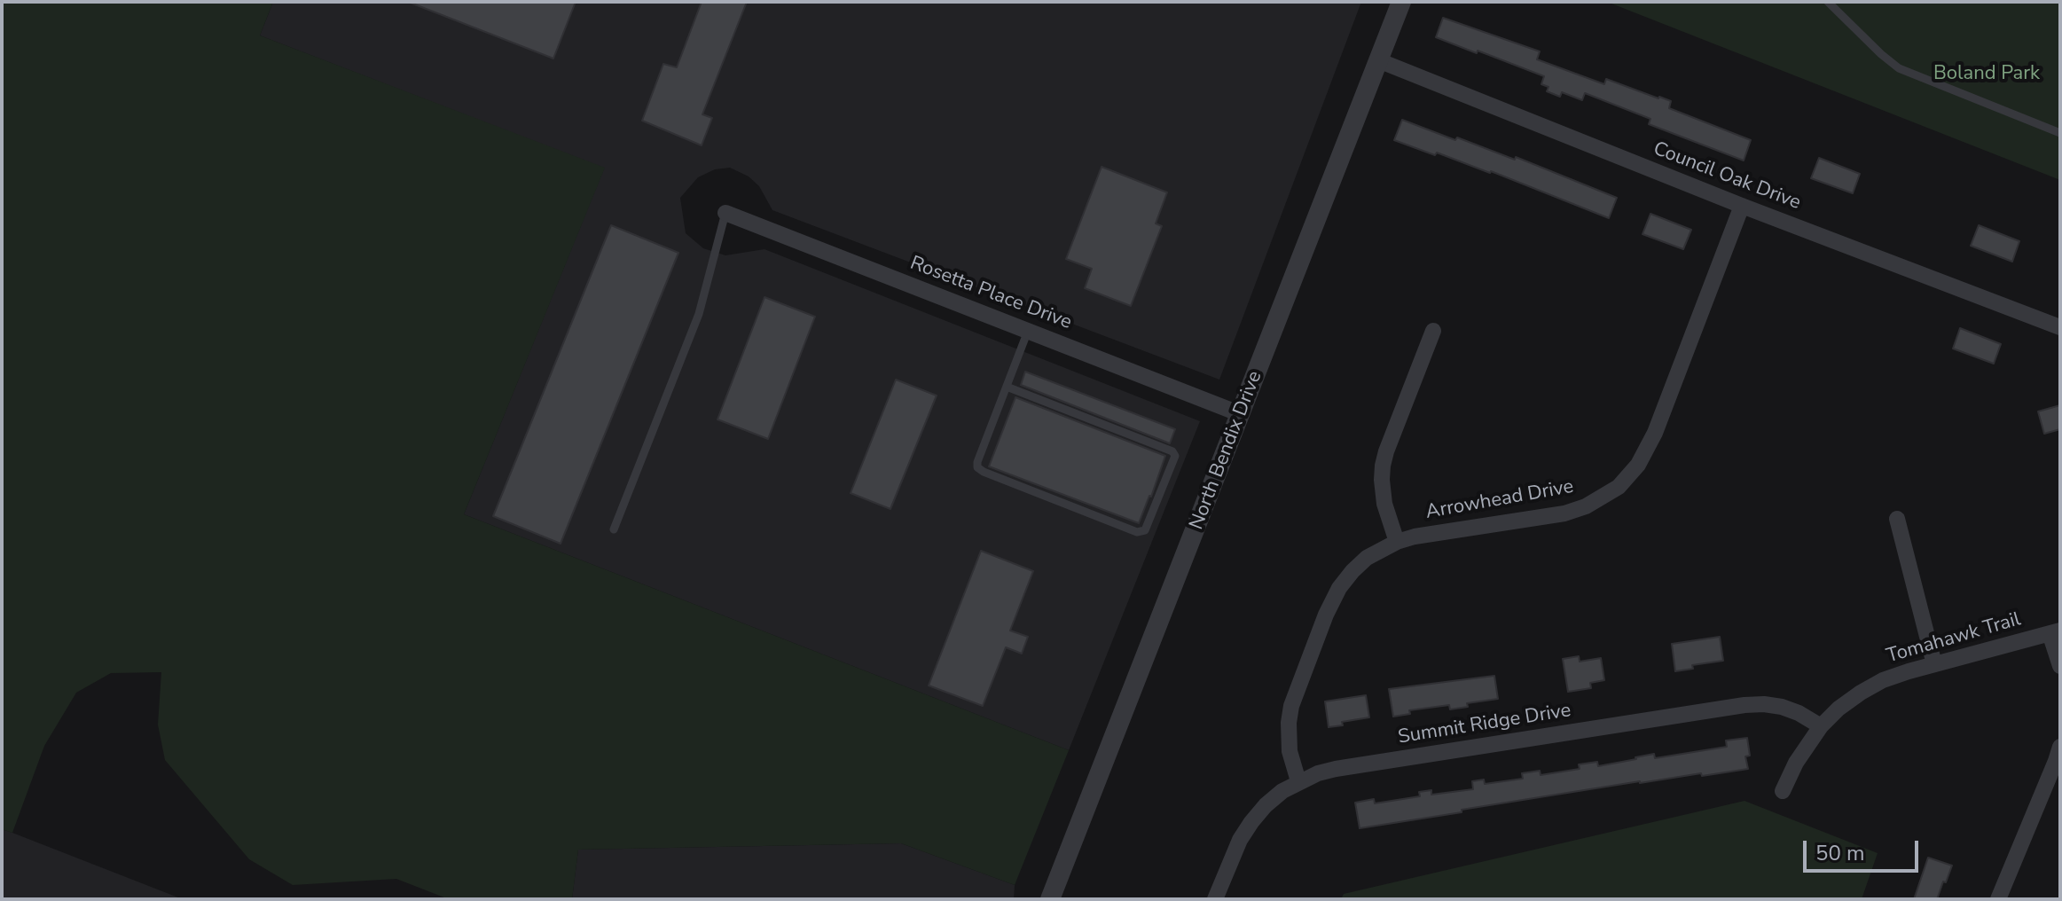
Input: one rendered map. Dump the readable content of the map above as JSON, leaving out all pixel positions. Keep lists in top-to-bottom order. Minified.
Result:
{"streets":{"street":["Council Oak Drive","Rosetta Place Drive","North Bendix Drive","Arrowhead Drive","Tomahawk Trail","Summit Ridge Drive"]},"crossings":[["Council Oak Drive","North Bendix Drive"],["Council Oak Drive","Arrowhead Drive"],["Rosetta Place Drive","North Bendix Drive"],["Arrowhead Drive","Summit Ridge Drive"],["Tomahawk Trail","Summit Ridge Drive"]],"parks":["Boland Park"],"scale_bar":"50 m"}
